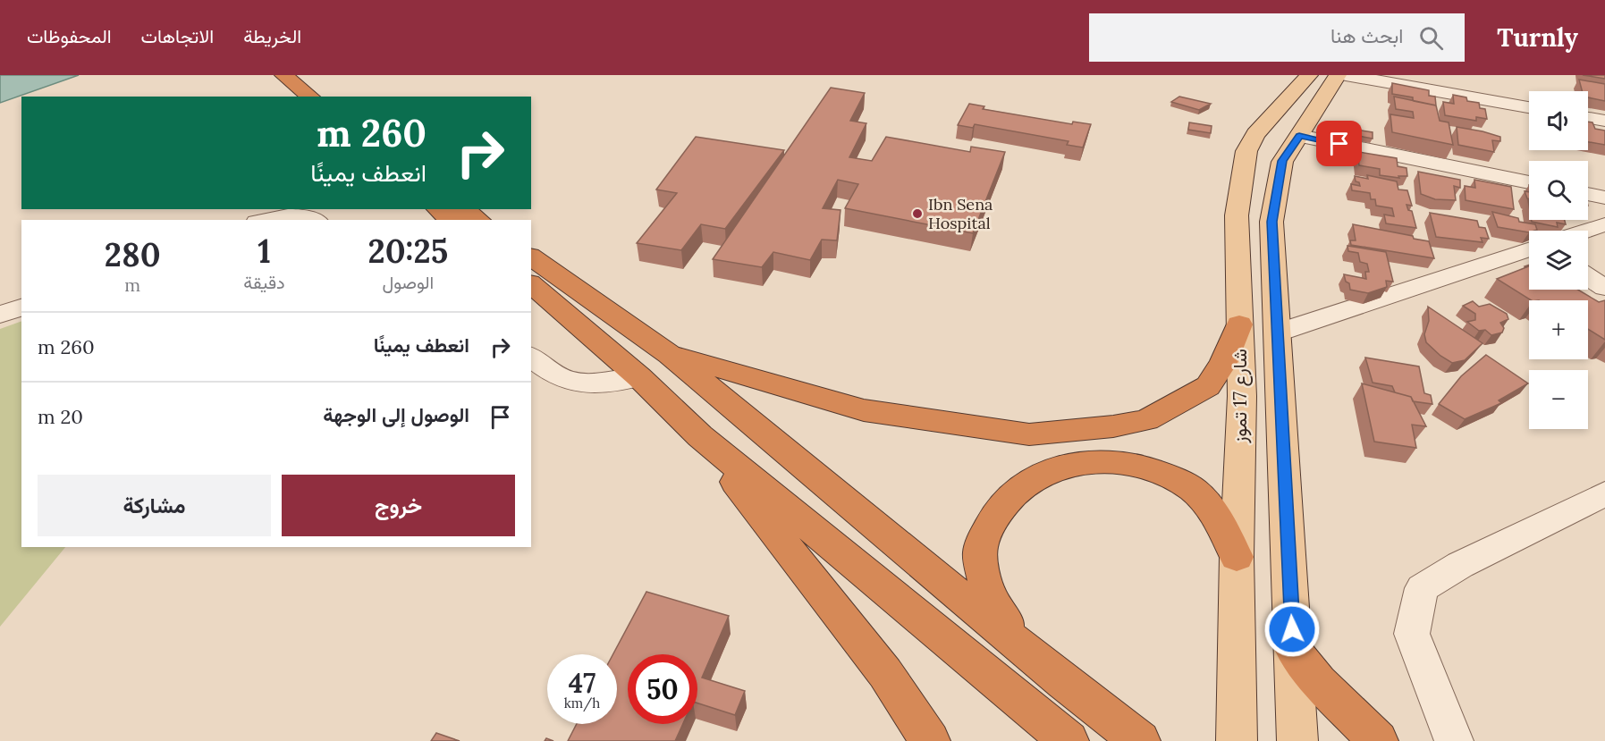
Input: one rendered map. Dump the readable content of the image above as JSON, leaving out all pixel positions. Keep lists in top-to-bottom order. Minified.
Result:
{"streets":{"main road":["شارع 17 تموز"]},"places":["Ibn Sena Hospital"],"page":{"header":"Turnly","search":"ابحث هنا","nav":["الخريطة","الاتجاهات","المحفوظات"],"map_buttons":["+","−"],"turn":["260 m","انعطف يمينًا"],"eta":["20:25","الوصول","1","دقيقة","280","m"],"list":[{"name":"انعطف يمينًا","value":"260 m"},{"name":"الوصول إلى الوجهة","value":"20 m"}],"buttons":["خروج","مشاركة"],"speed":"47 km/h","limit":"50"}}
